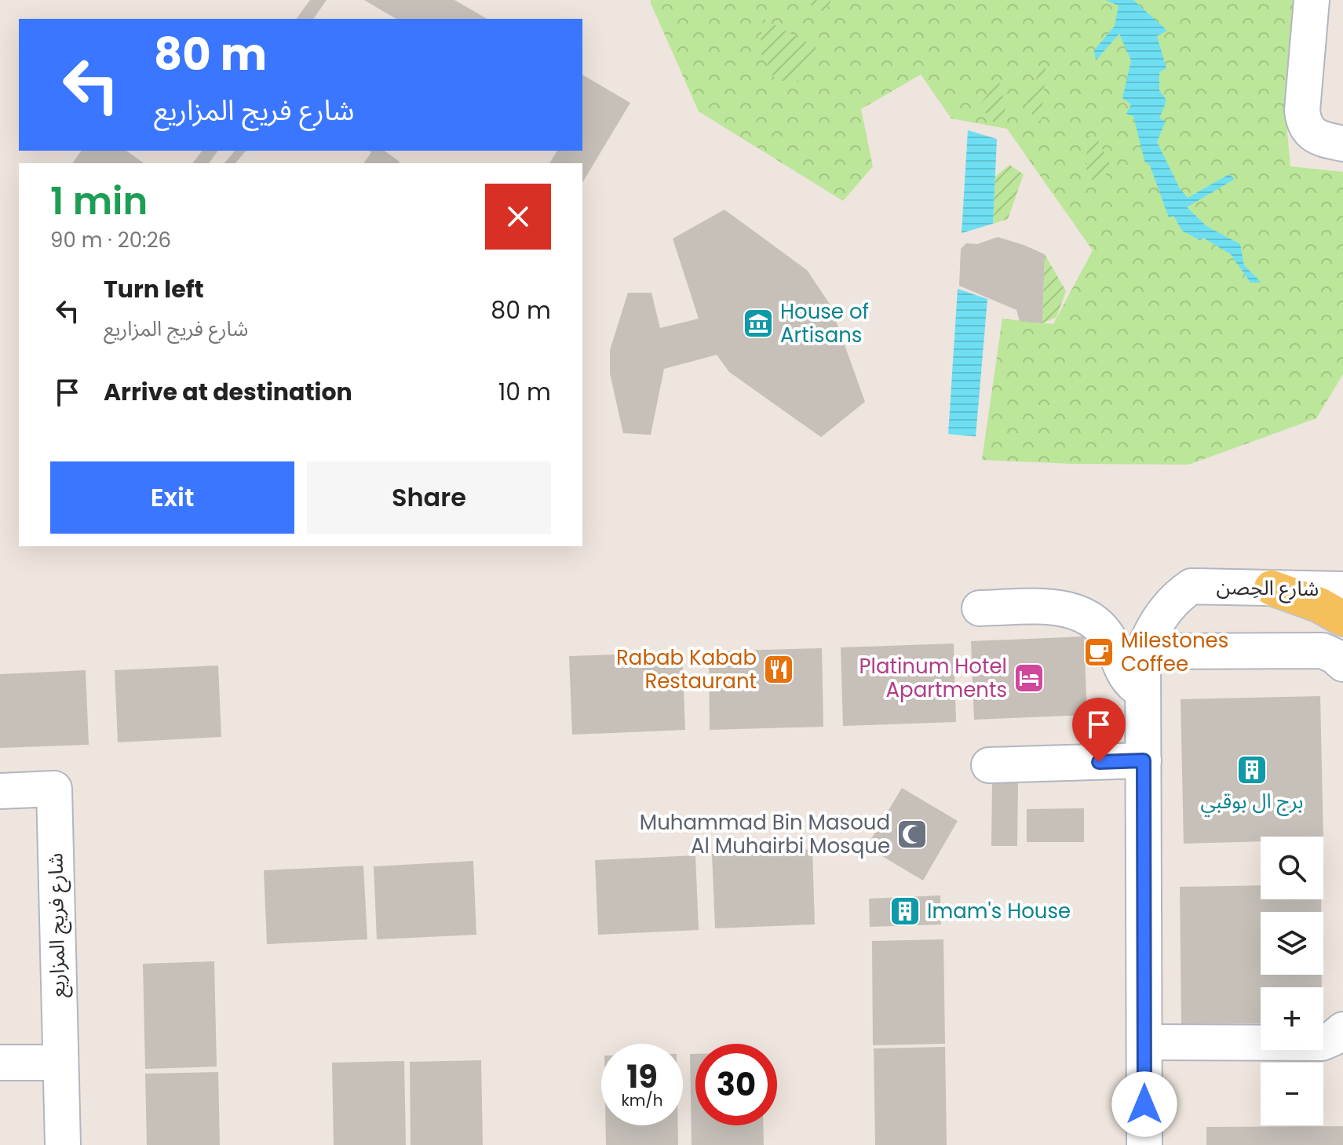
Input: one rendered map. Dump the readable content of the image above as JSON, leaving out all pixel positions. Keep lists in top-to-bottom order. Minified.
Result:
{"streets":{"street":["شارع الحِصن","شارع فريج المزاريع"]},"places":{"museum":["House of Artisans"],"cafe":["Milestones Coffee"],"restaurant":["Rabab Kabab Restaurant"],"hotel":["Platinum Hotel Apartments"],"building":["برج ال بوقبي","Imam's House"],"mosque":["Muhammad Bin Masoud Al Muhairbi Mosque"]},"page":{"turn":["80 m","شارع فريج المزاريع"],"heading":["1 min","90 m · 20:26"],"list":[{"name":"Turn left","note":"شارع فريج المزاريع","value":"80 m"},{"name":"Arrive at destination","value":"10 m"}],"buttons":["Exit","Share"],"map_buttons":["+","−"],"speed":"19 km/h","limit":"30"}}
